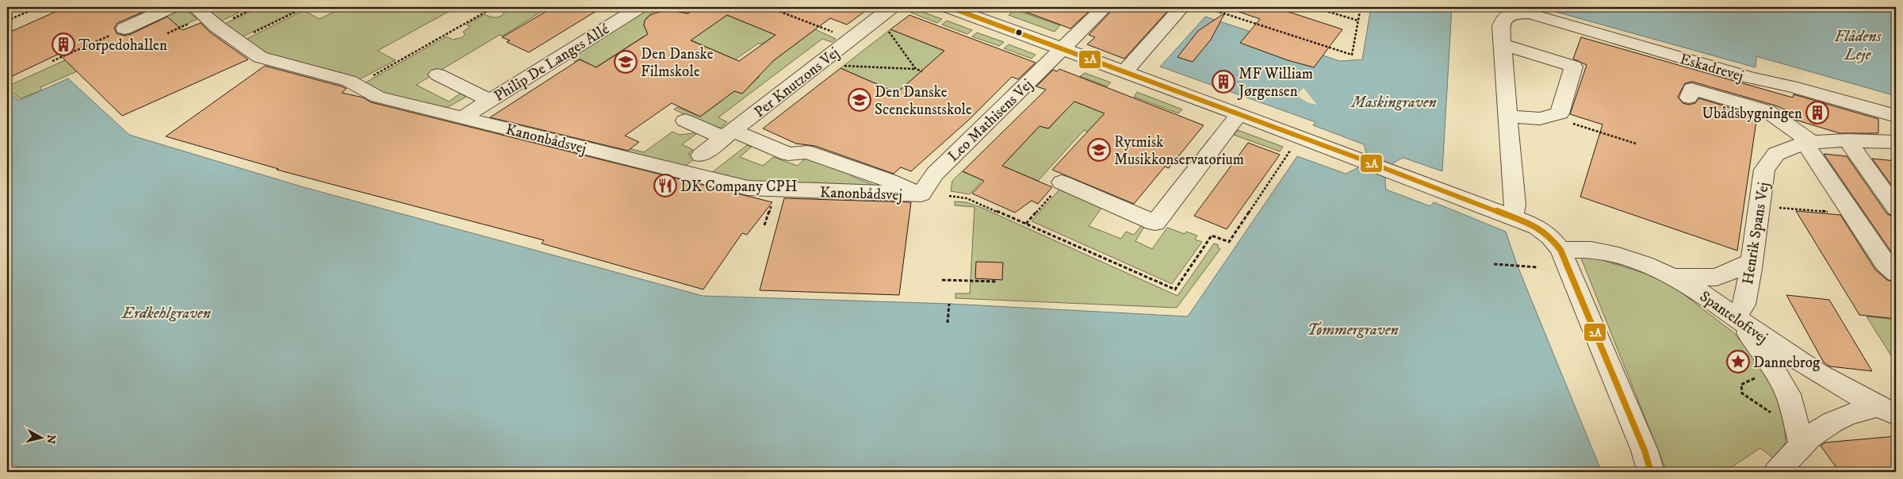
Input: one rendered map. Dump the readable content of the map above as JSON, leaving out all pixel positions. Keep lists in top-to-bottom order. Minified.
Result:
{"streets":{"street":["Philip De Langes Allé","Eskadrevej","Per Knutzons Vej","Leo Mathisens Vej","Kanonbådsvej","Henrik Spans Vej","Spanteloftvej"]},"crossings":[["Philip De Langes Allé","Kanonbådsvej"],["Leo Mathisens Vej","Kanonbådsvej"],["Henrik Spans Vej","Spanteloftvej"]],"water":["Flådens Leje","Maskingraven","Erdkehlgraven","Tømmergraven"],"places":{"building":["Torpedohallen","MF William Jørgensen","Ubådsbygningen"],"school or university":["Den Danske Filmskole","Den Danske Scenekunstskole","Rytmisk Musikkonservatorium"],"restaurant":["DK Company CPH"],"place":["Dannebrog"]},"lines":["transit line 2A"],"north":"right"}
